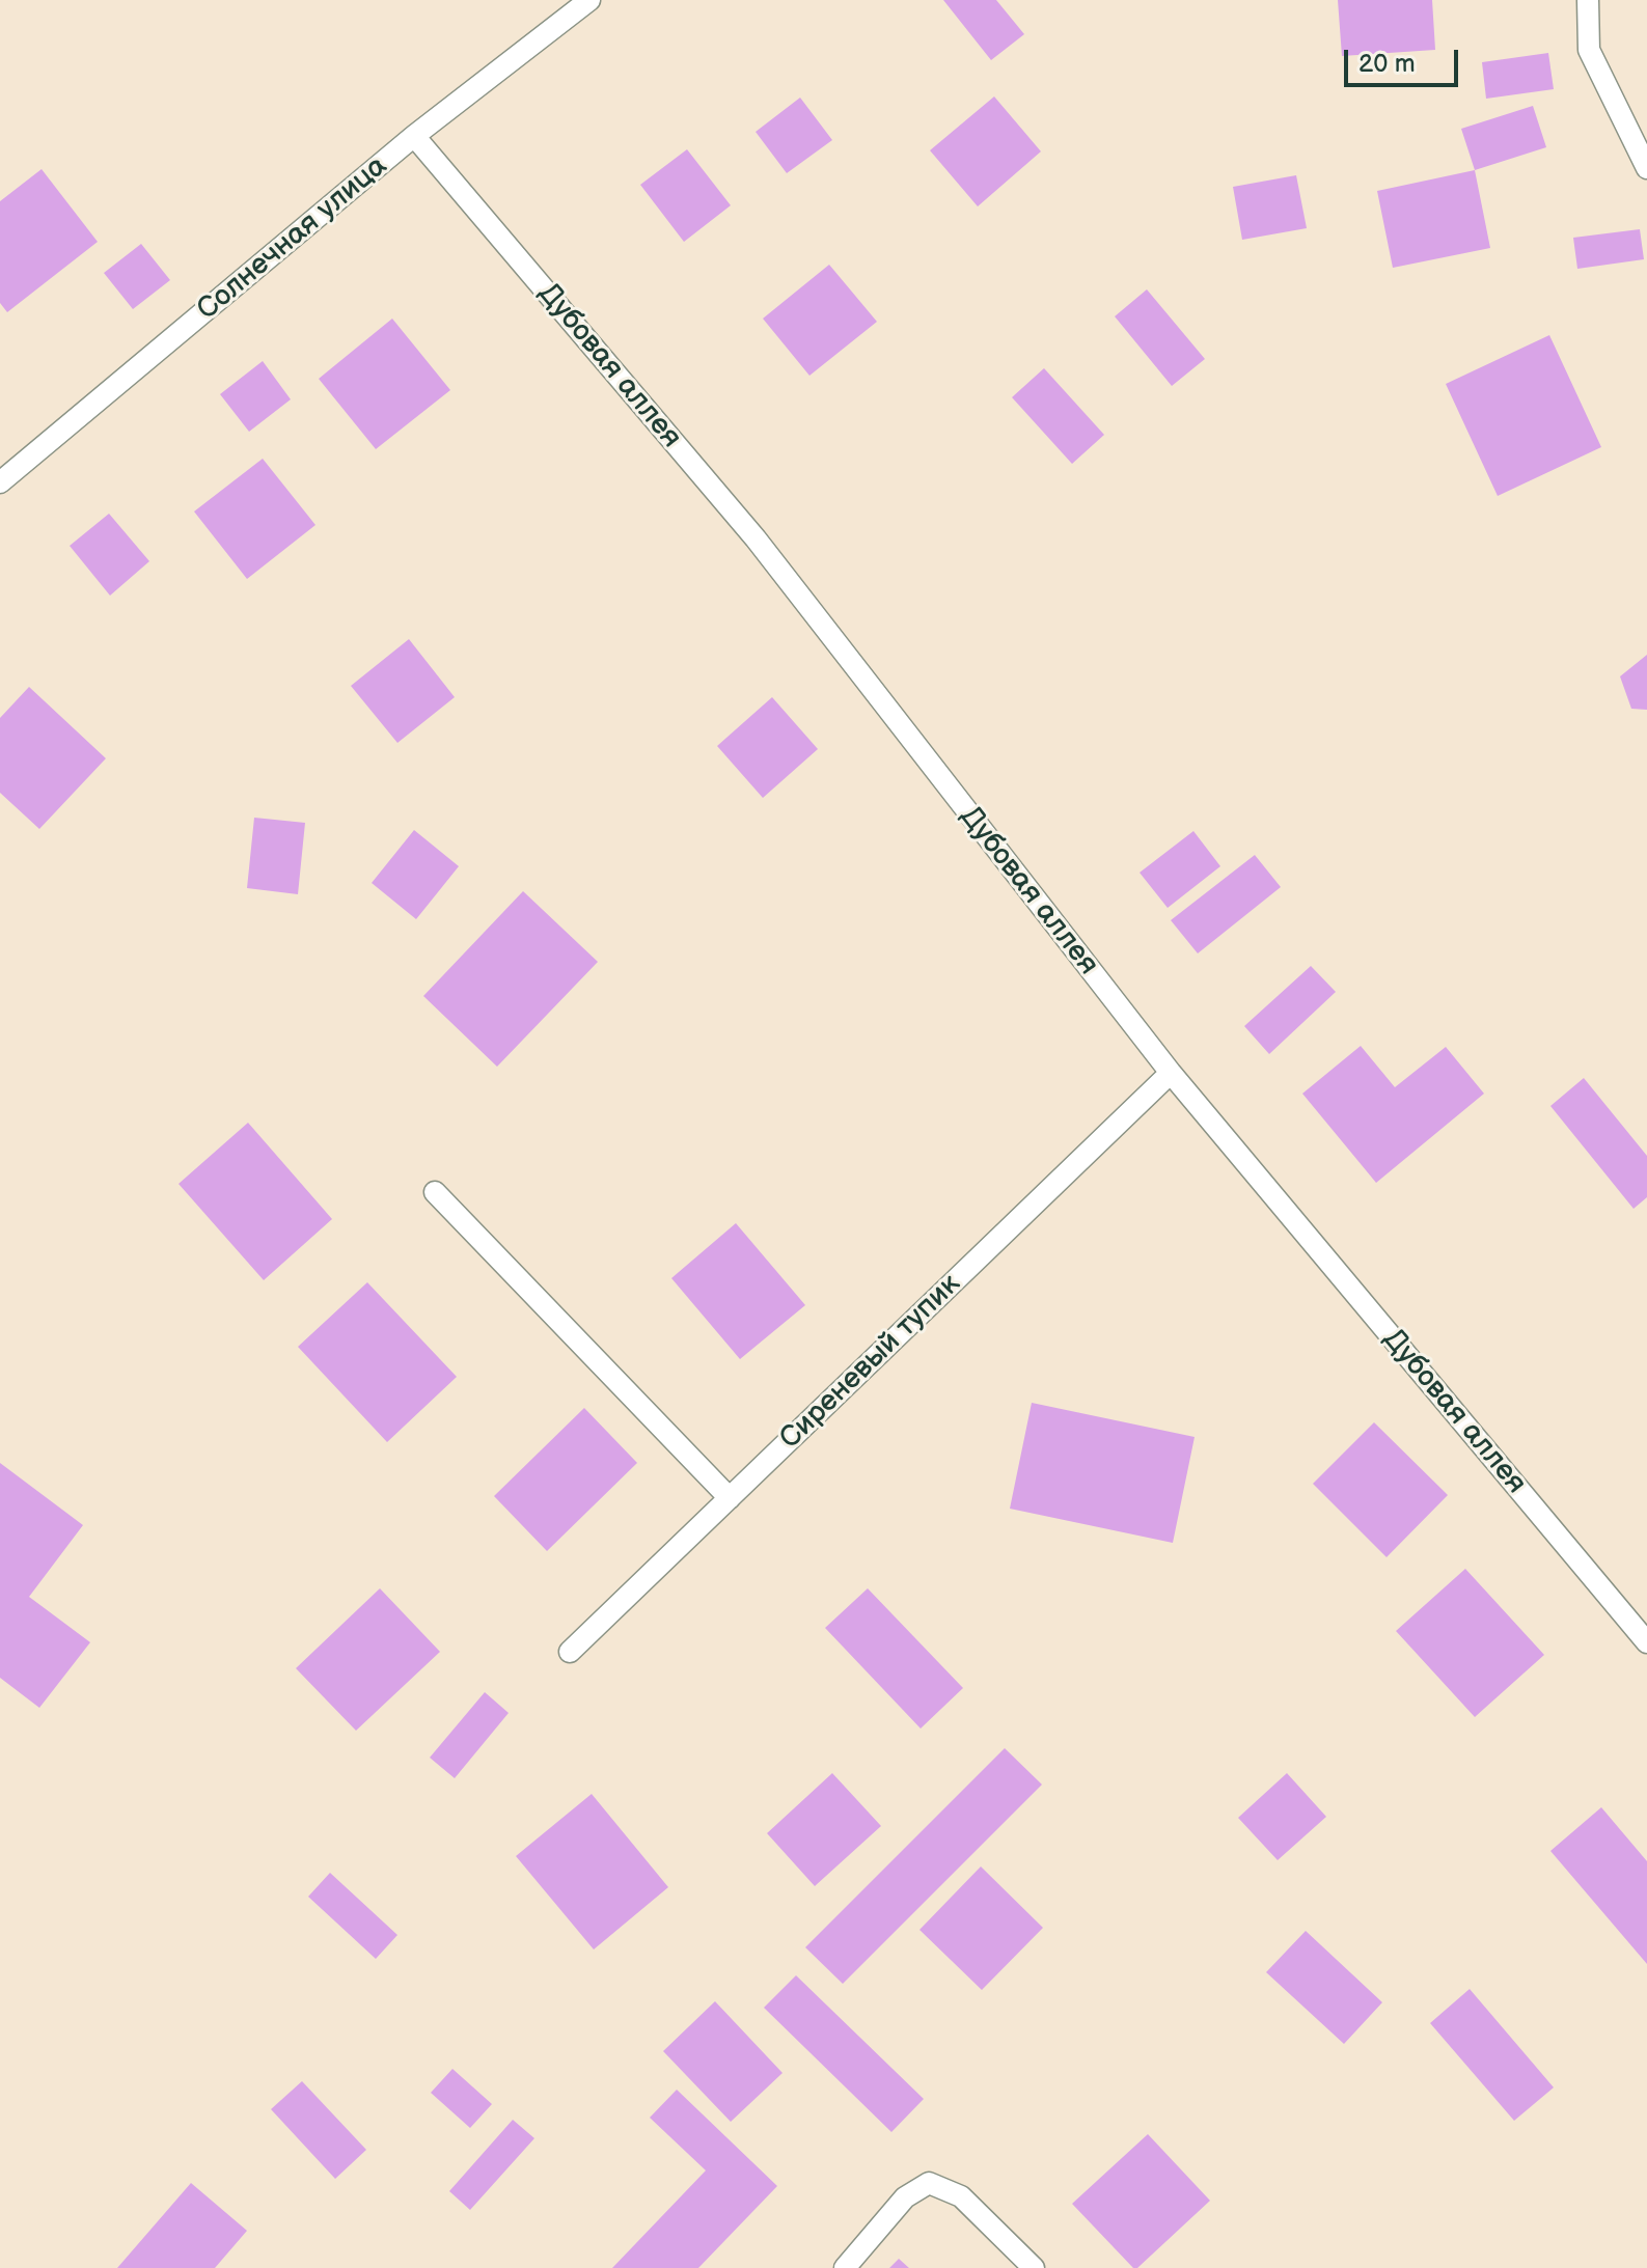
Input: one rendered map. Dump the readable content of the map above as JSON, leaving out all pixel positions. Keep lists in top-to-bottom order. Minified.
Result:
{"streets":{"lane":["Солнечная улица","Дубовая аллея","Сиреневый тупик"]},"crossings":[["Солнечная улица","Дубовая аллея"],["Дубовая аллея","Сиреневый тупик"]],"scale_bar":"20 m"}
